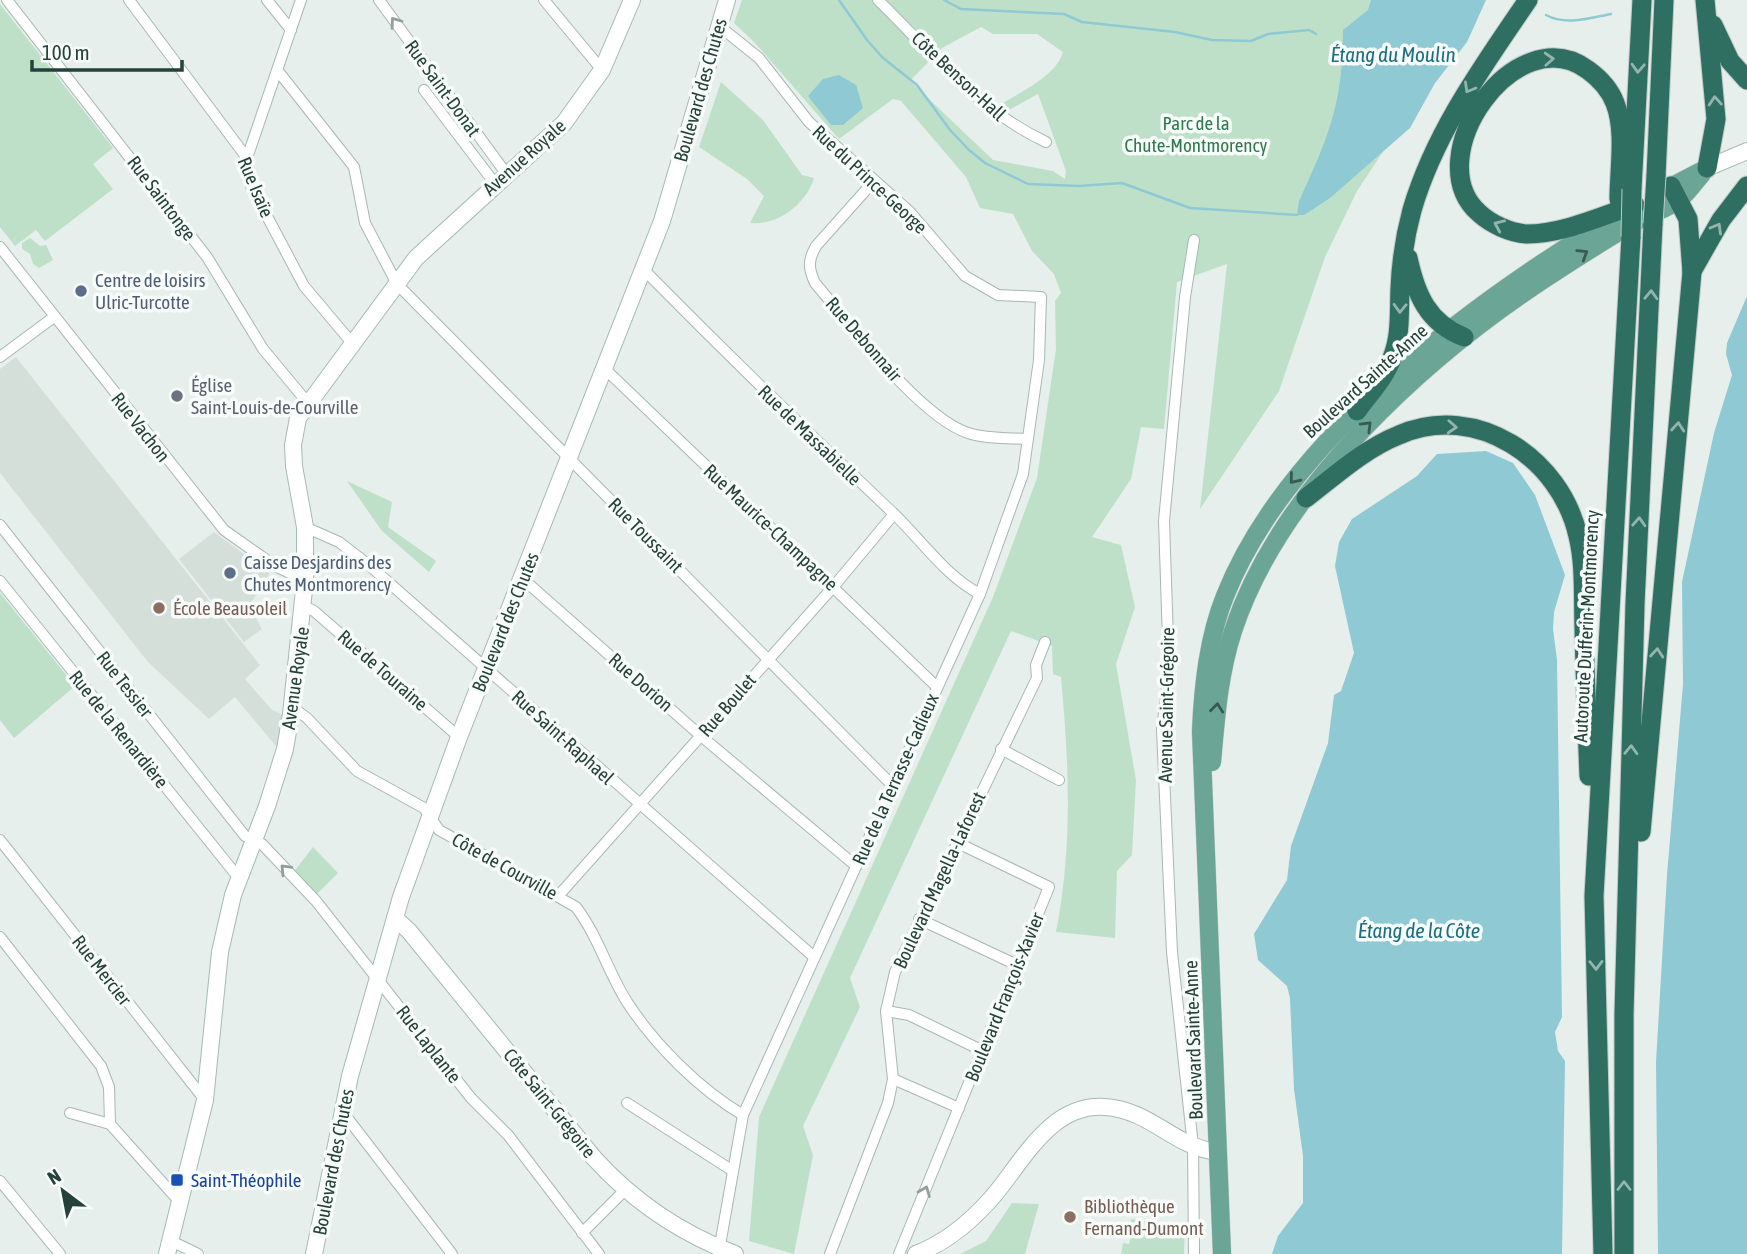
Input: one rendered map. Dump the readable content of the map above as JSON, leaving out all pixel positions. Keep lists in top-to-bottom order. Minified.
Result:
{"streets":{"highway":["Autoroute Dufferin-Montmorency"],"main road":["Boulevard Sainte-Anne"],"street":["Côte Benson-Hall","Rue Saint-Donat","Boulevard des Chutes","Avenue Royale","Rue du Prince-George","Rue Isaïe","Rue Saintonge","Rue Debonnair","Rue Vachon","Rue de Massabielle","Rue Maurice-Champagne","Rue Toussaint","Rue de Touraine","Rue Dorion","Rue Tessier","Rue Boulet","Avenue Saint-Grégoire","Rue de la Renardière","Rue Saint-Raphael","Rue de la Terrasse-Cadieux","Côte de Courville","Boulevard Magella-Laforest","Rue Mercier","Boulevard François-Xavier","Rue Laplante","Côte Saint-Grégoire"]},"crossings":[["Rue Saint-Donat","Avenue Royale"],["Boulevard des Chutes","Rue du Prince-George"],["Boulevard des Chutes","Rue de Massabielle"],["Boulevard des Chutes","Rue Maurice-Champagne"],["Boulevard des Chutes","Rue Toussaint"],["Boulevard des Chutes","Rue de Touraine"],["Boulevard des Chutes","Rue Dorion"],["Boulevard des Chutes","Rue Saint-Raphael"],["Boulevard des Chutes","Côte de Courville"],["Boulevard des Chutes","Rue Laplante"],["Boulevard des Chutes","Côte Saint-Grégoire"],["Avenue Royale","Rue Isaïe"],["Avenue Royale","Rue Saintonge"],["Avenue Royale","Rue Vachon"],["Avenue Royale","Rue Toussaint"],["Avenue Royale","Rue de Touraine"],["Avenue Royale","Rue Tessier"],["Avenue Royale","Rue de la Renardière"],["Avenue Royale","Rue Saint-Raphael"],["Avenue Royale","Côte de Courville"],["Avenue Royale","Rue Mercier"],["Avenue Royale","Rue Laplante"],["Rue du Prince-George","Rue Debonnair"],["Rue du Prince-George","Rue de la Terrasse-Cadieux"],["Rue Debonnair","Rue de la Terrasse-Cadieux"],["Boulevard Sainte-Anne","Autoroute Dufferin-Montmorency"],["Rue de Massabielle","Rue Boulet"],["Rue de Massabielle","Rue de la Terrasse-Cadieux"],["Rue Maurice-Champagne","Rue Boulet"],["Rue Maurice-Champagne","Rue de la Terrasse-Cadieux"],["Rue Toussaint","Rue Boulet"],["Rue Toussaint","Rue de la Terrasse-Cadieux"],["Rue Dorion","Rue Boulet"],["Rue Dorion","Rue de la Terrasse-Cadieux"],["Rue Tessier","Rue Laplante"],["Rue Boulet","Rue Saint-Raphael"],["Rue Boulet","Côte de Courville"],["Rue Saint-Raphael","Rue de la Terrasse-Cadieux"],["Rue de la Terrasse-Cadieux","Côte de Courville"],["Rue de la Terrasse-Cadieux","Côte Saint-Grégoire"],["Boulevard Magella-Laforest","Boulevard François-Xavier"]],"water":["Étang du Moulin","Étang de la Côte"],"parks":["Parc de la Chute-Montmorency"],"places":{"other":["Centre de loisirs Ulric-Turcotte","Église Saint-Louis-de-Courville","Caisse Desjardins des Chutes Montmorency","École Beausoleil","Bibliothèque Fernand-Dumont"],"transit":["Saint-Théophile"]},"scale_bar":"100 m","north":"top left"}
